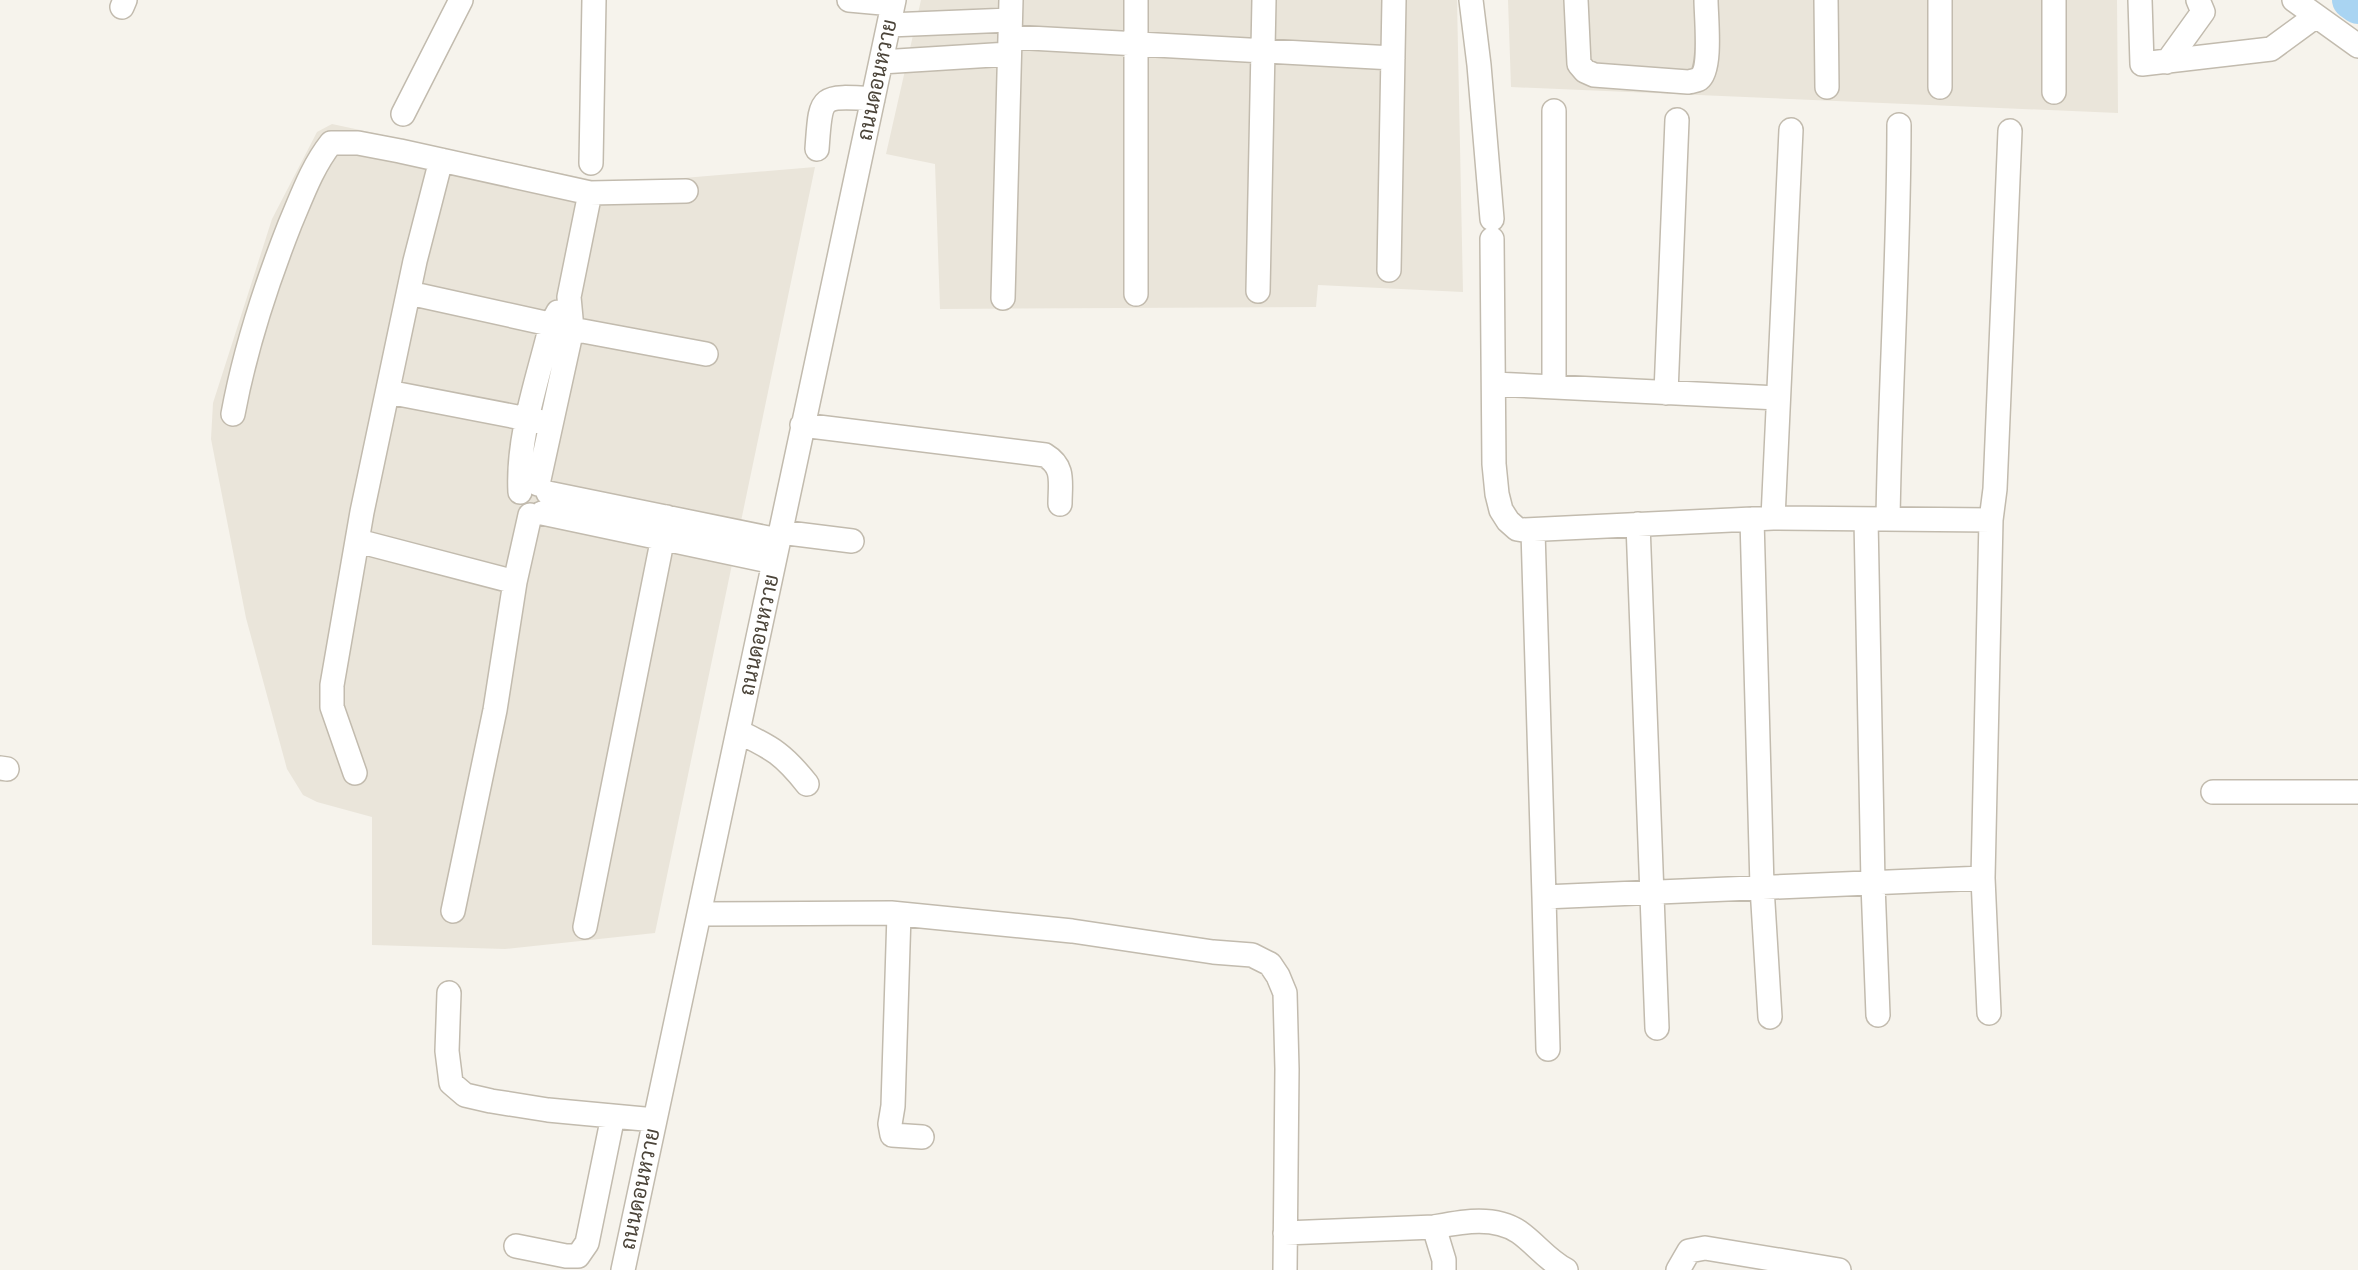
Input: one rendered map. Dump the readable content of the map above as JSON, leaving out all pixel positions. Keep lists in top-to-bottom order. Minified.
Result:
{"streets":{"street":["ถนนดอนหวาย"]}}
